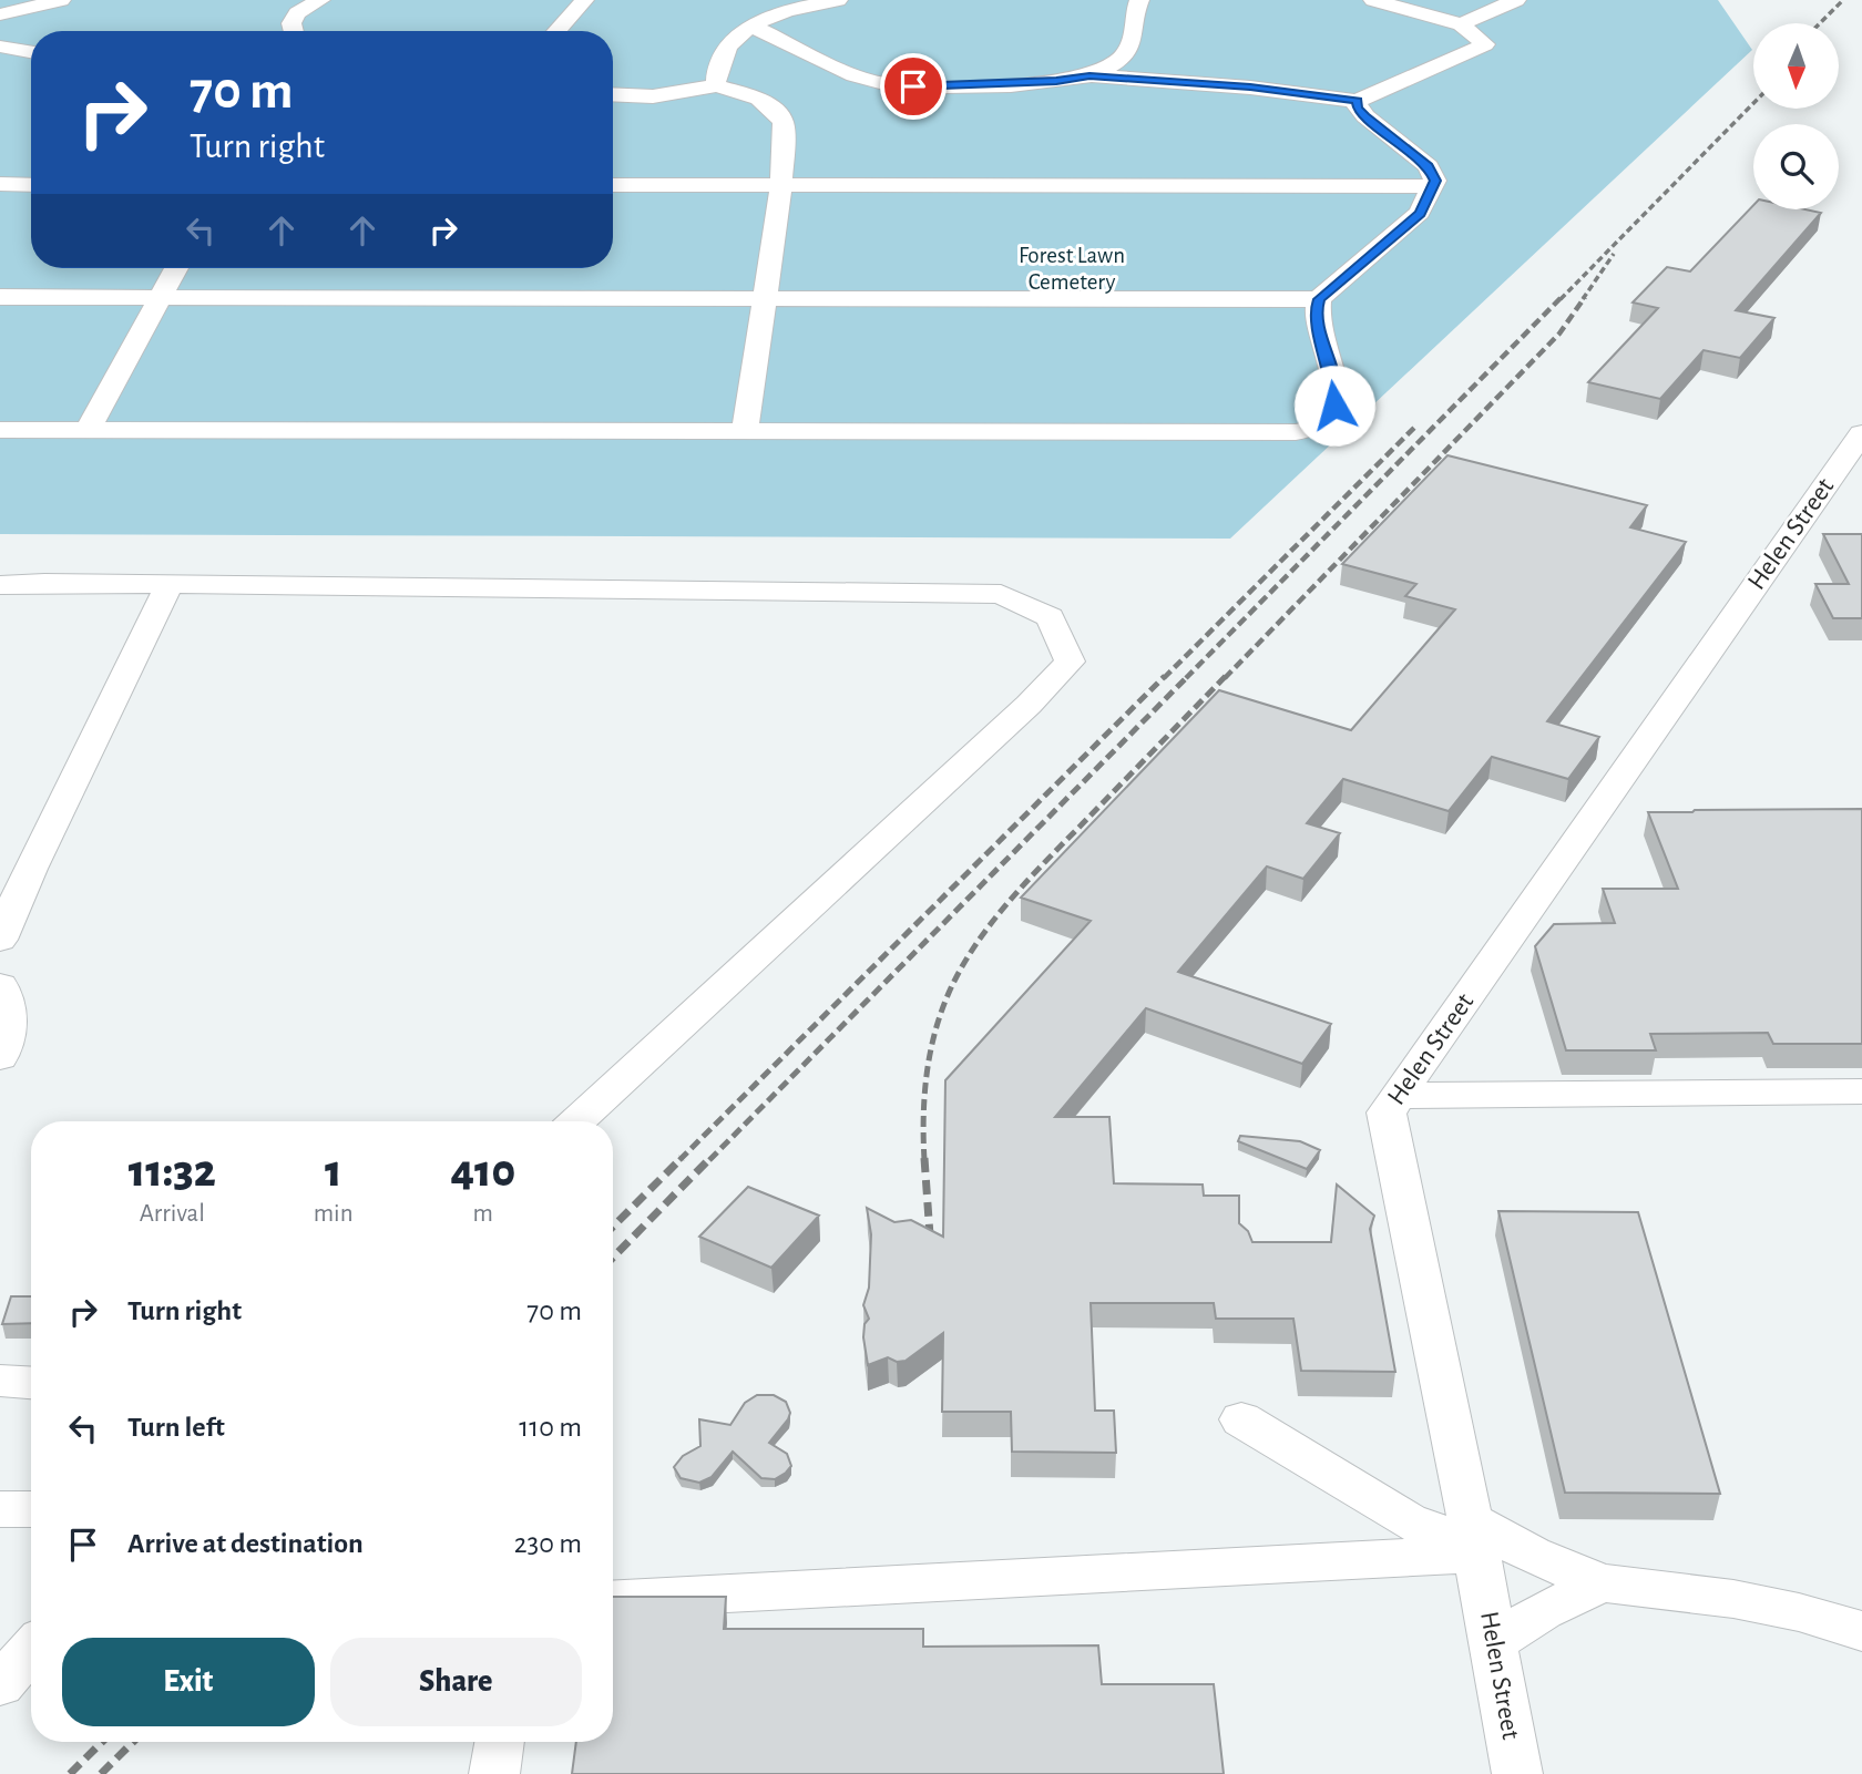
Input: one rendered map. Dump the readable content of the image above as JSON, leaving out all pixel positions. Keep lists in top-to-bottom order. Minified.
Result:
{"streets":{"street":["Helen Street"]},"parks":["Forest Lawn Cemetery"],"north":"bottom","page":{"turn":["70 m","Turn right"],"eta":["11:32","Arrival","1","min","410","m"],"list":[{"name":"Turn right","value":"70 m"},{"name":"Turn left","value":"110 m"},{"name":"Arrive at destination","value":"230 m"}],"buttons":["Exit","Share"]}}
